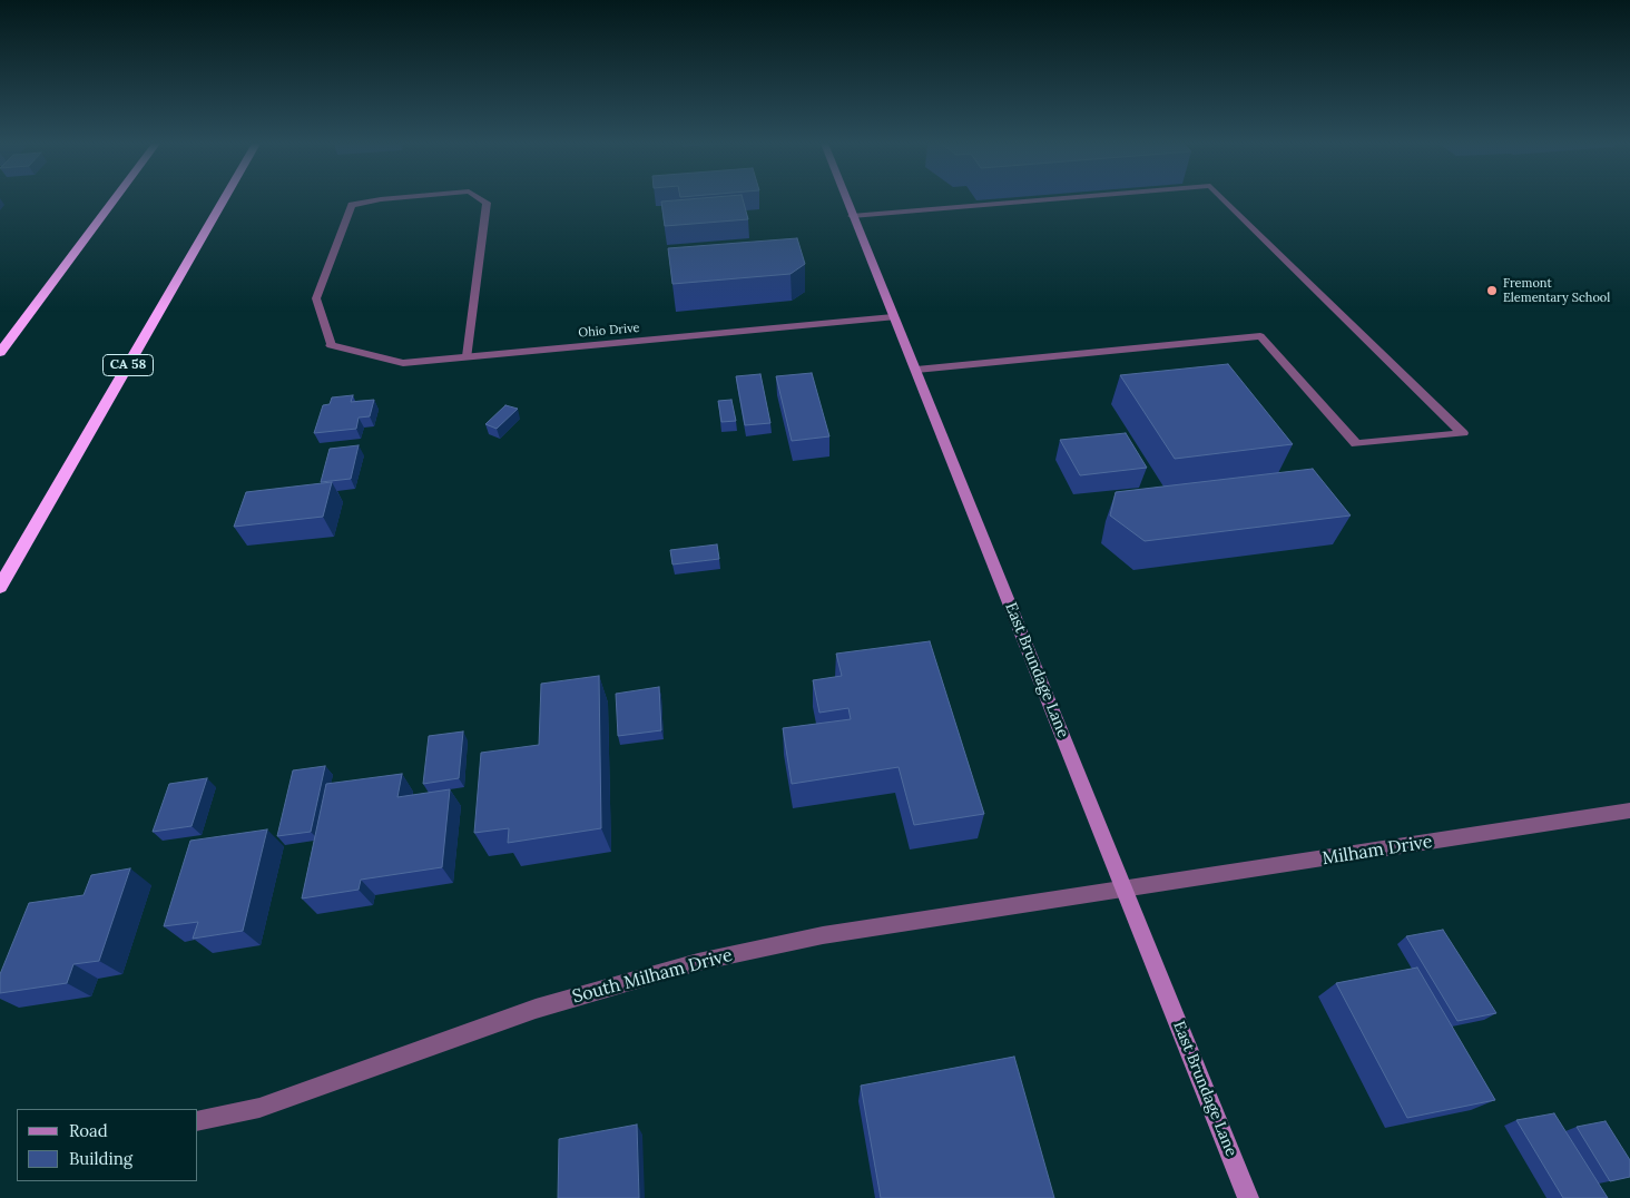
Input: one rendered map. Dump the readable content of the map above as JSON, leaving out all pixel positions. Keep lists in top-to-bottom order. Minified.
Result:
{"streets":{"highway":["CA 58"],"main road":["East Brundage Lane"],"street":["Ohio Drive","Milham Drive","South Milham Drive"]},"crossings":[["Ohio Drive","East Brundage Lane"],["East Brundage Lane","Milham Drive"],["East Brundage Lane","South Milham Drive"],["Milham Drive","South Milham Drive"]],"places":["Fremont Elementary School"],"legend":["Road","Building"]}
